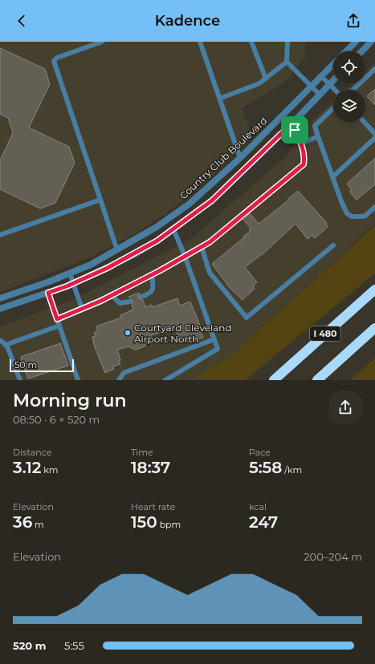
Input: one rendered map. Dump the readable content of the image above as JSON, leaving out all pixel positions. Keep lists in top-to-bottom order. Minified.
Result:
{"streets":{"highway":["I 480"],"street":["Country Club Boulevard"]},"places":["Courtyard Cleveland Airport North"],"scale_bar":"50 m","page":{"header":"Kadence","scale":"50 m","heading":["Morning run","08:50 · 6 × 520 m"],"stats":[["Distance","3.12 km"],["Time","18:37"],["Pace","5:58 /km"],["Elevation","36 m"],["Heart rate","150 bpm"],["kcal","247"]],"chart":["Elevation","200–204 m"],"list":[{"name":"520 m","note":"5:55"}]}}
